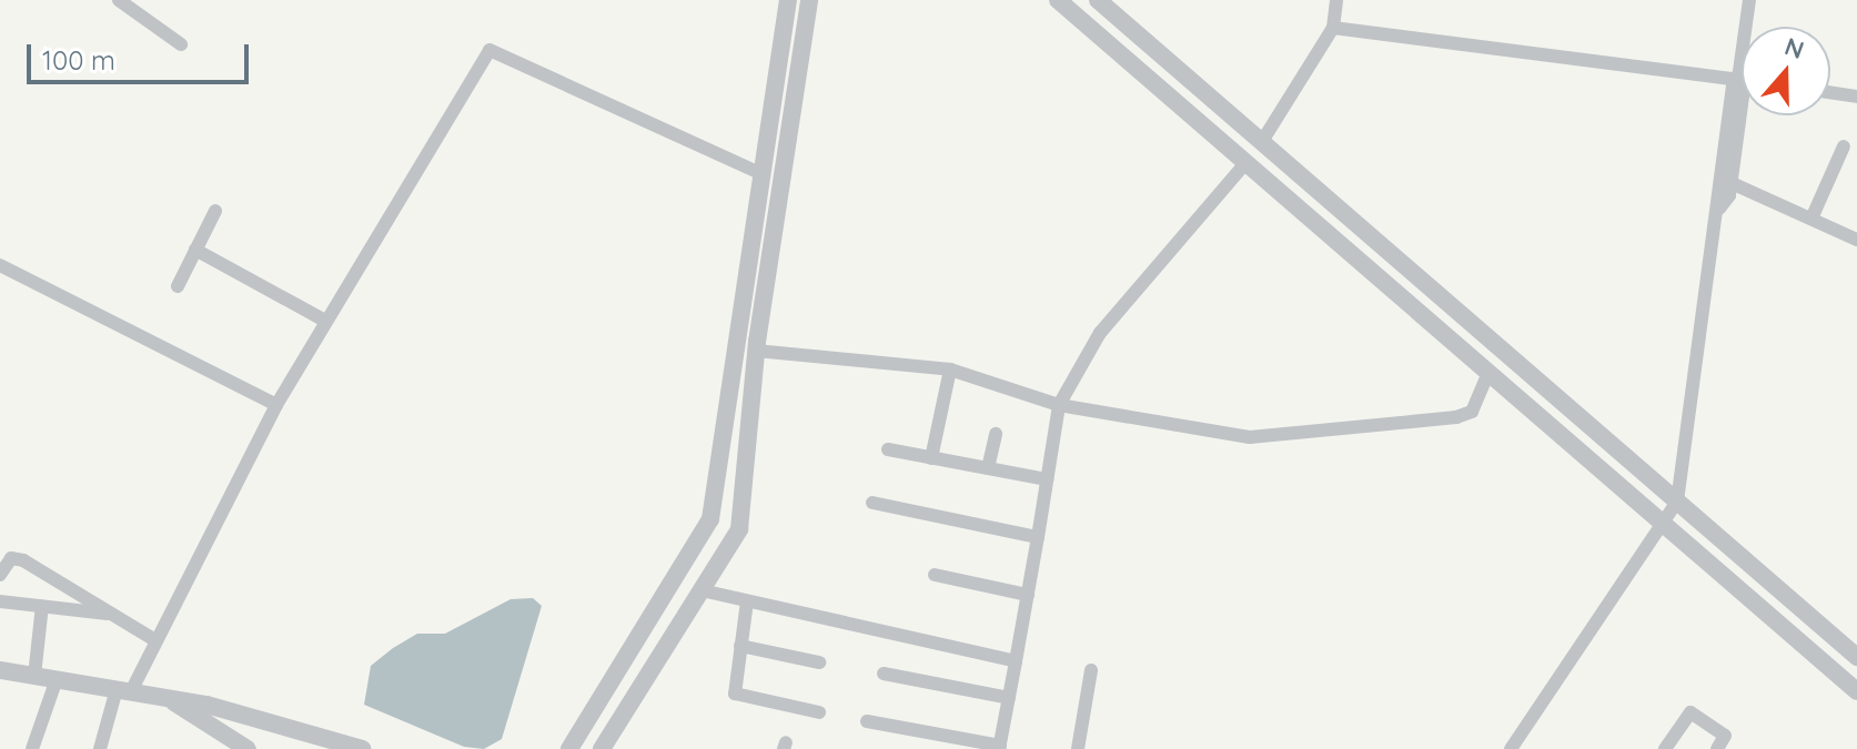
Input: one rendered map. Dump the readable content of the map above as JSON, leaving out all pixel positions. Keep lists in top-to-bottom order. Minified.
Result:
{"scale_bar":"100 m","north":"top"}
